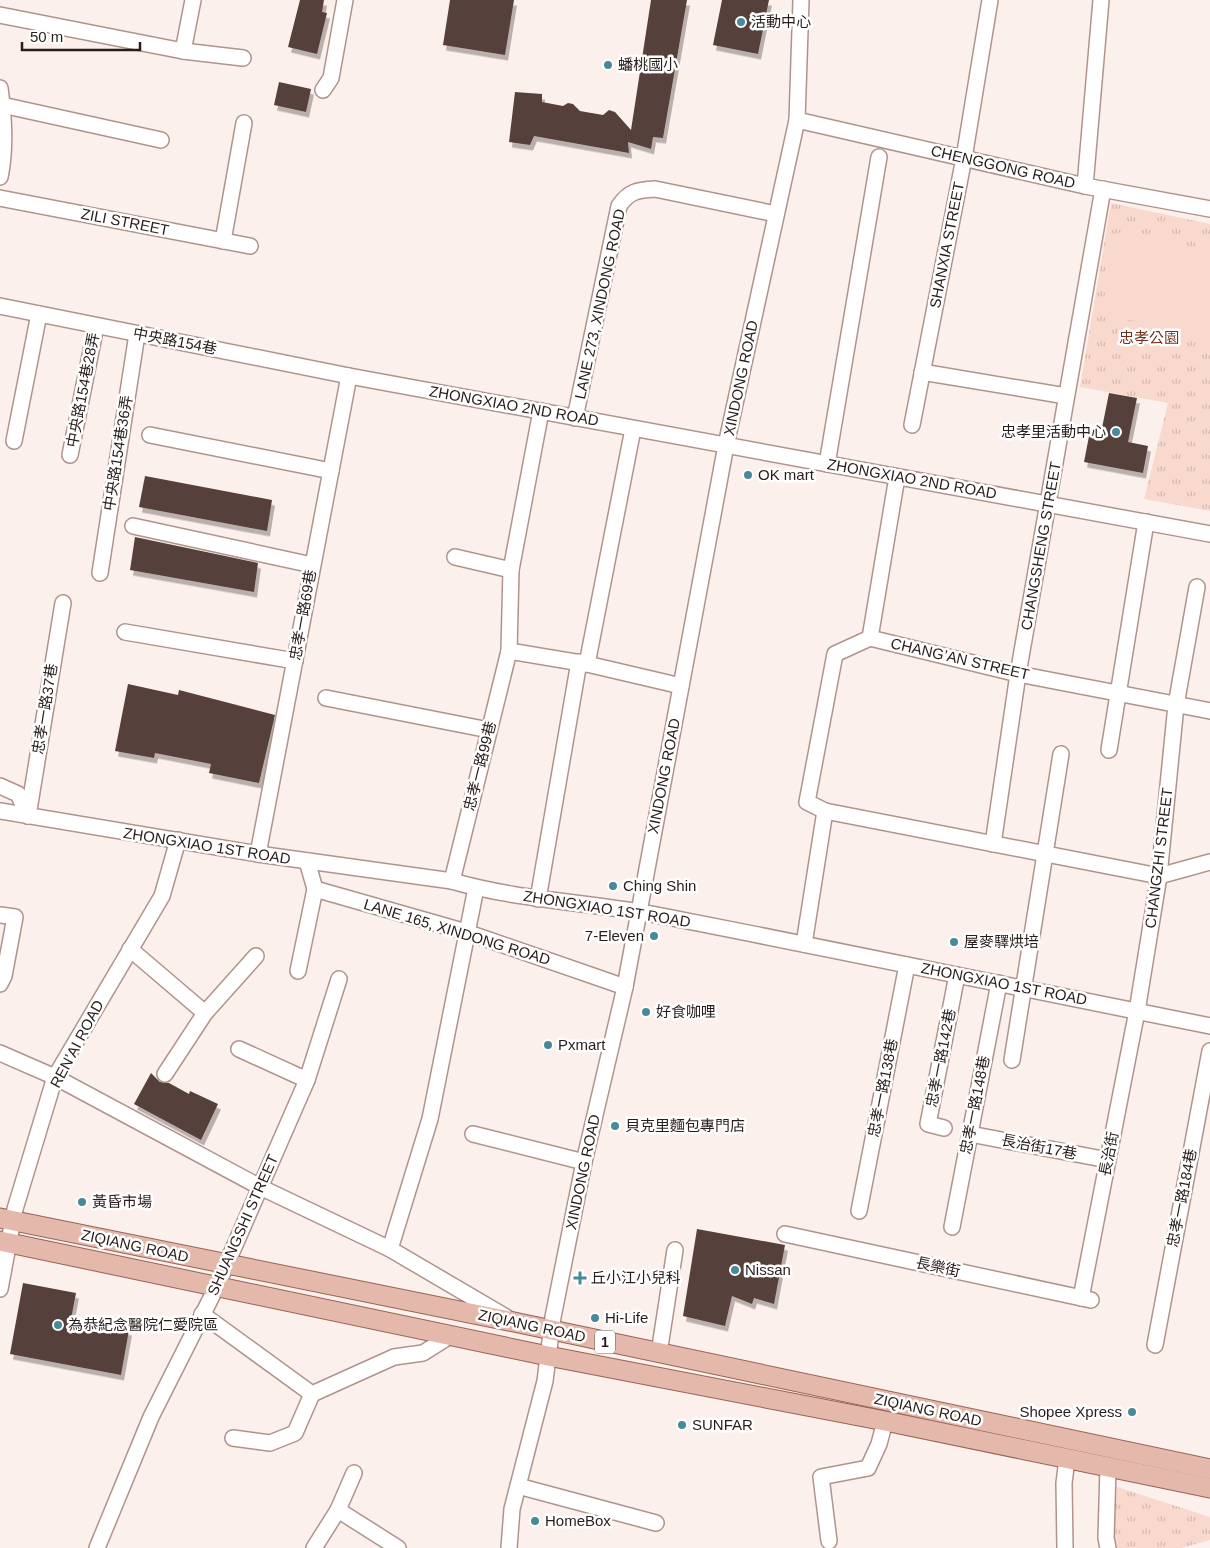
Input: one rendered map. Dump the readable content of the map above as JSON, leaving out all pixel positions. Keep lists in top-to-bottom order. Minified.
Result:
{"streets":{"main road":["ZIQIANG ROAD","1"],"street":["CHENGGONG ROAD","ZILI STREET","SHANXIA STREET","LANE 273, XINDONG ROAD","中央路154巷","XINDONG ROAD","中央路154巷28弄","ZHONGXIAO 2ND ROAD","中央路154巷36弄","CHANGSHENG STREET","忠孝一路69巷","CHANG’AN STREET","忠孝一路37巷","忠孝一路99巷","ZHONGXIAO 1ST ROAD","CHANGZHI STREET","LANE 165, XINDONG ROAD","REN’AI ROAD","忠孝一路142巷","忠孝一路138巷","忠孝一路148巷","長治街17巷","長治街","忠孝一路184巷","SHUANGSHI STREET","長樂街"]},"crossings":[["CHENGGONG ROAD","SHANXIA STREET"],["CHENGGONG ROAD","XINDONG ROAD"],["CHENGGONG ROAD","CHANGSHENG STREET"],["LANE 273, XINDONG ROAD","XINDONG ROAD"],["LANE 273, XINDONG ROAD","ZHONGXIAO 2ND ROAD"],["中央路154巷","中央路154巷28弄"],["中央路154巷","ZHONGXIAO 2ND ROAD"],["中央路154巷","中央路154巷36弄"],["中央路154巷","忠孝一路69巷"],["XINDONG ROAD","ZHONGXIAO 2ND ROAD"],["XINDONG ROAD","ZHONGXIAO 1ST ROAD"],["XINDONG ROAD","LANE 165, XINDONG ROAD"],["XINDONG ROAD","ZIQIANG ROAD"],["ZHONGXIAO 2ND ROAD","CHANGSHENG STREET"],["ZHONGXIAO 2ND ROAD","忠孝一路69巷"],["ZHONGXIAO 2ND ROAD","CHANG’AN STREET"],["ZHONGXIAO 2ND ROAD","忠孝一路99巷"],["CHANGSHENG STREET","CHANG’AN STREET"],["忠孝一路69巷","ZHONGXIAO 1ST ROAD"],["CHANG’AN STREET","CHANGZHI STREET"],["忠孝一路37巷","ZHONGXIAO 1ST ROAD"],["忠孝一路99巷","ZHONGXIAO 1ST ROAD"],["ZHONGXIAO 1ST ROAD","CHANGZHI STREET"],["ZHONGXIAO 1ST ROAD","REN’AI ROAD"],["ZHONGXIAO 1ST ROAD","忠孝一路142巷"],["ZHONGXIAO 1ST ROAD","忠孝一路138巷"],["ZHONGXIAO 1ST ROAD","忠孝一路148巷"],["ZHONGXIAO 1ST ROAD","長治街"],["CHANGZHI STREET","長治街"],["REN’AI ROAD","ZIQIANG ROAD"],["忠孝一路148巷","長治街17巷"],["長治街17巷","長治街"],["長治街","長樂街"],["SHUANGSHI STREET","ZIQIANG ROAD"]],"parks":["忠孝公園"],"places":{"other":["活動中心","蟠桃國小","忠孝里活動中心","OK mart","Ching Shin","7-Eleven","屋麥驛烘培","好食咖哩","Pxmart","貝克里麵包專門店","黃昏市場","Nissan","Hi-Life","為恭紀念醫院仁愛院區","Shopee Xpress","SUNFAR","HomeBox"],"health":["丘小江小兒科"]},"scale_bar":"50 m"}
